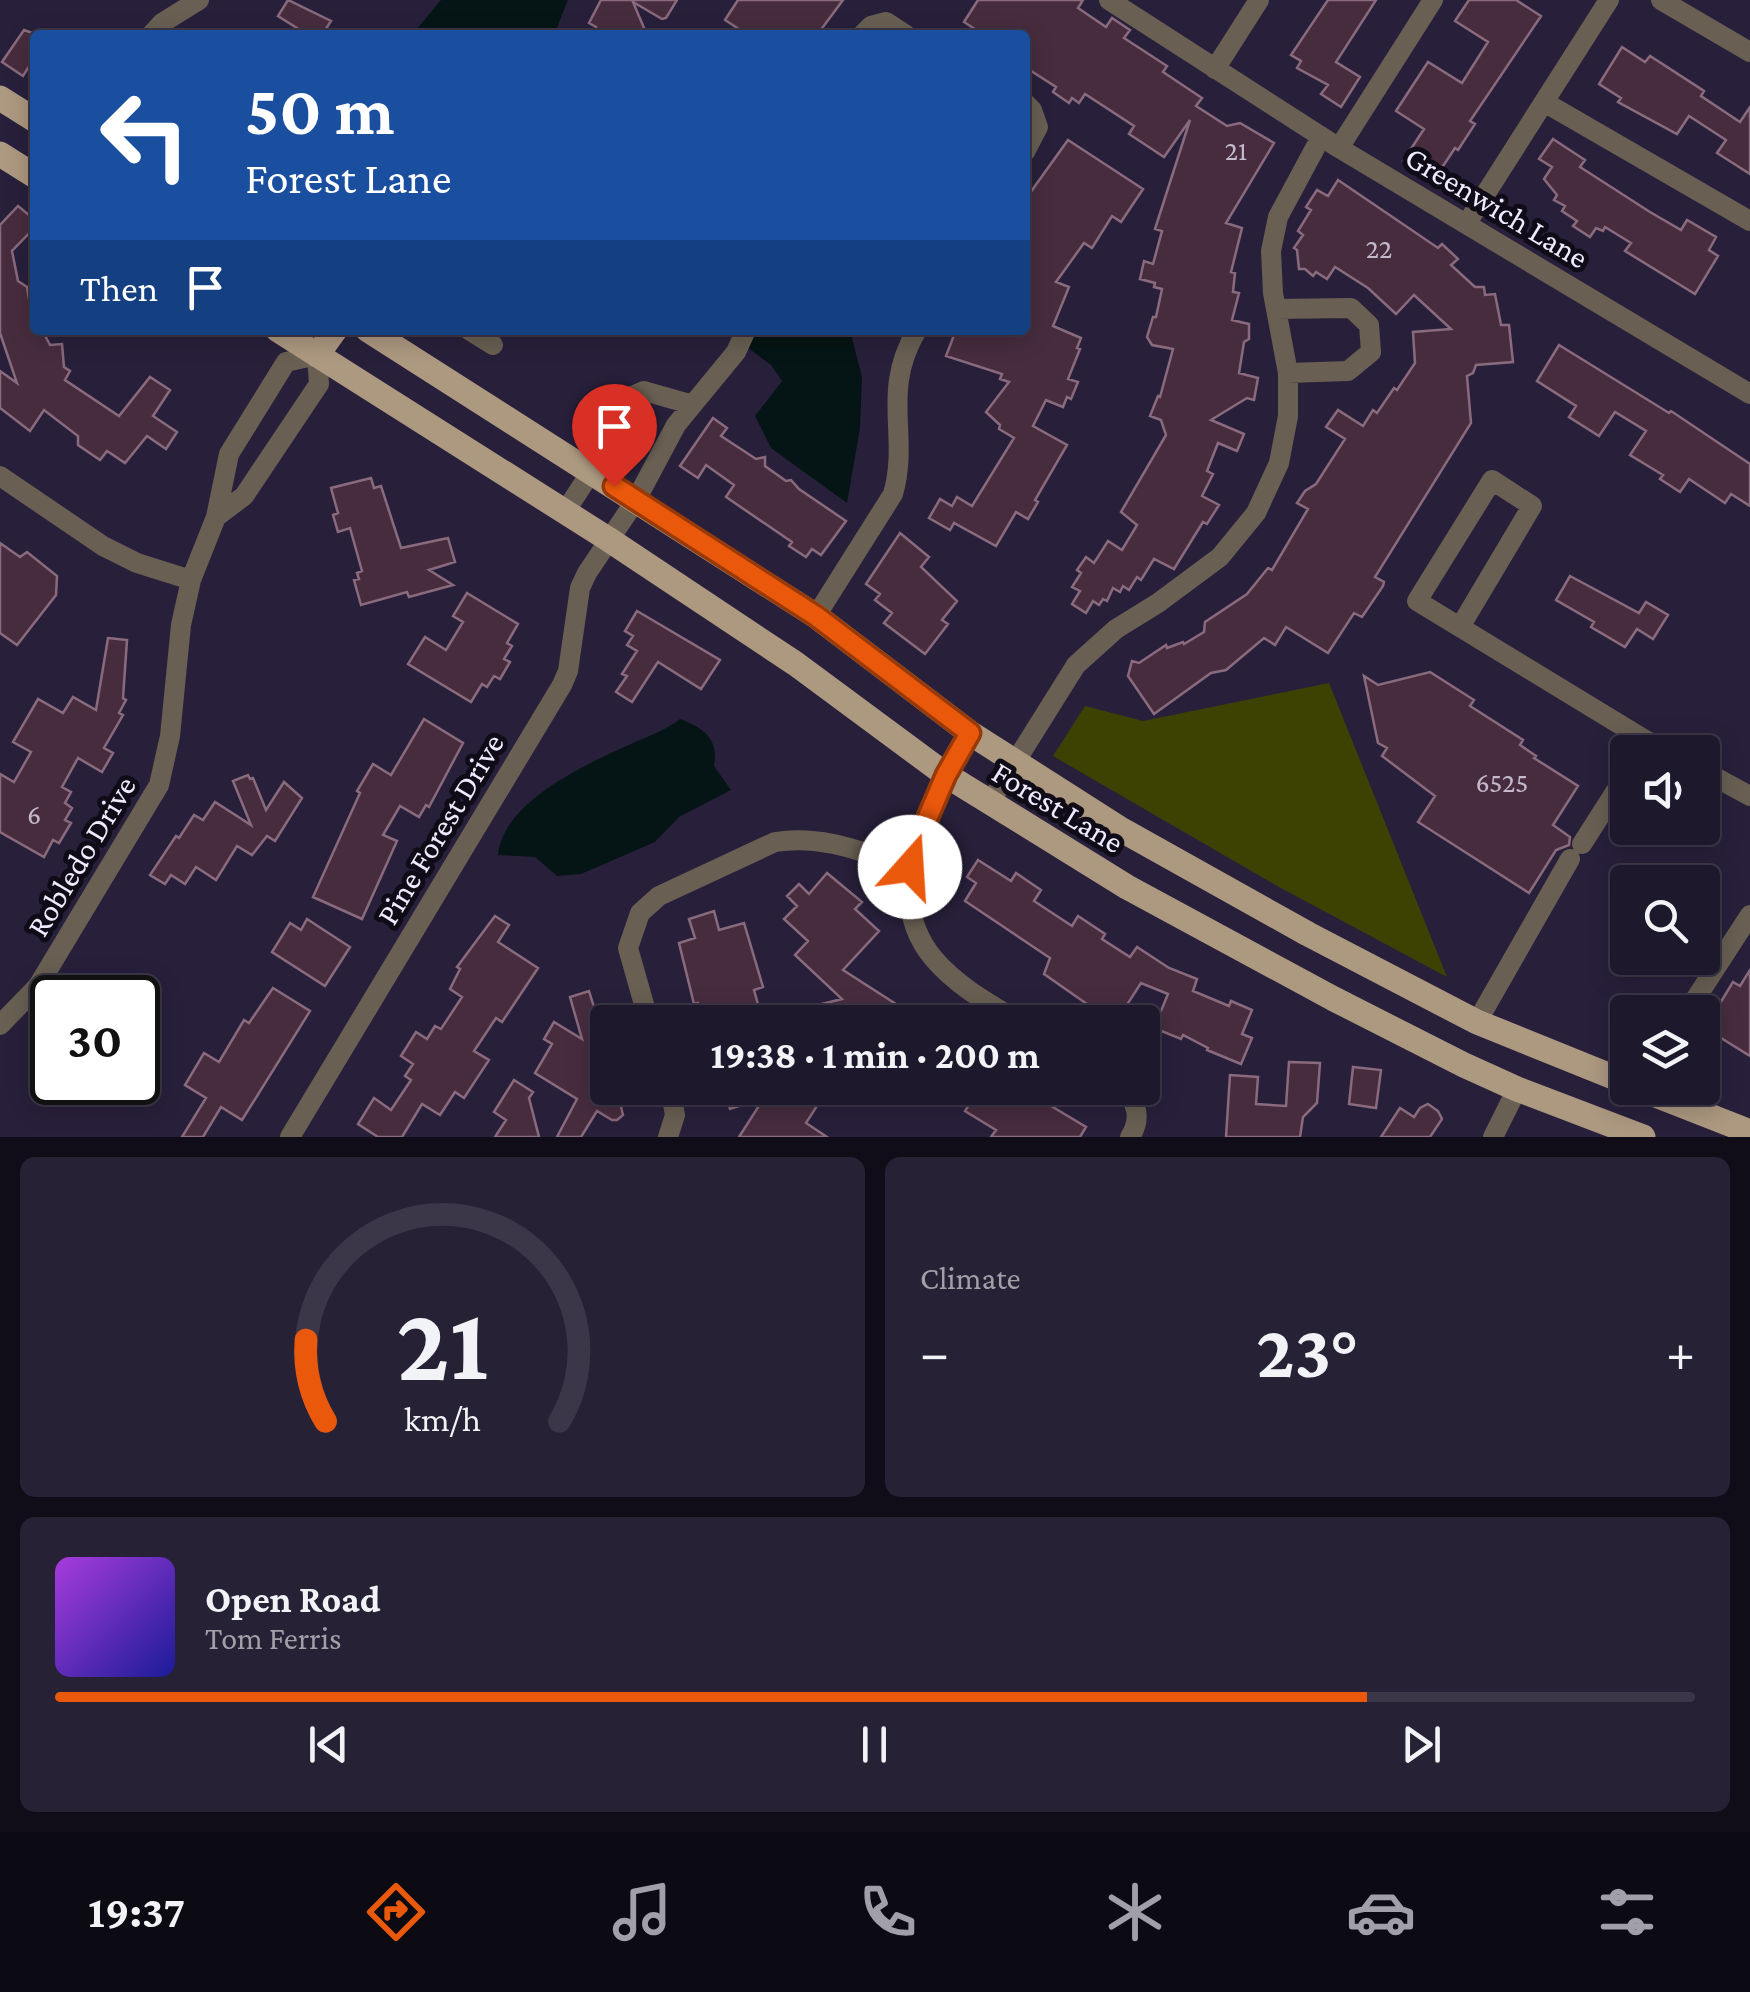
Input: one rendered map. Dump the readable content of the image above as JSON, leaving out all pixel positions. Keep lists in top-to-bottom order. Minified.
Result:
{"streets":{"main road":["Forest Lane"],"street":["Greenwich Lane","Pine Forest Drive","Robledo Drive"]},"crossings":[["Forest Lane","Pine Forest Drive"],["Forest Lane","Robledo Drive"]],"house_numbers":["21","22","6525","6"],"page":{"turn":["50 m","Forest Lane"],"then":"Then","limit":"30","trip":"19:38 · 1 min · 200 m","tile":"Climate","heat":["−","23°","+"],"song":["Open Road","Tom Ferris"],"tabs":"19:37","gauge":["21","km/h"]}}
